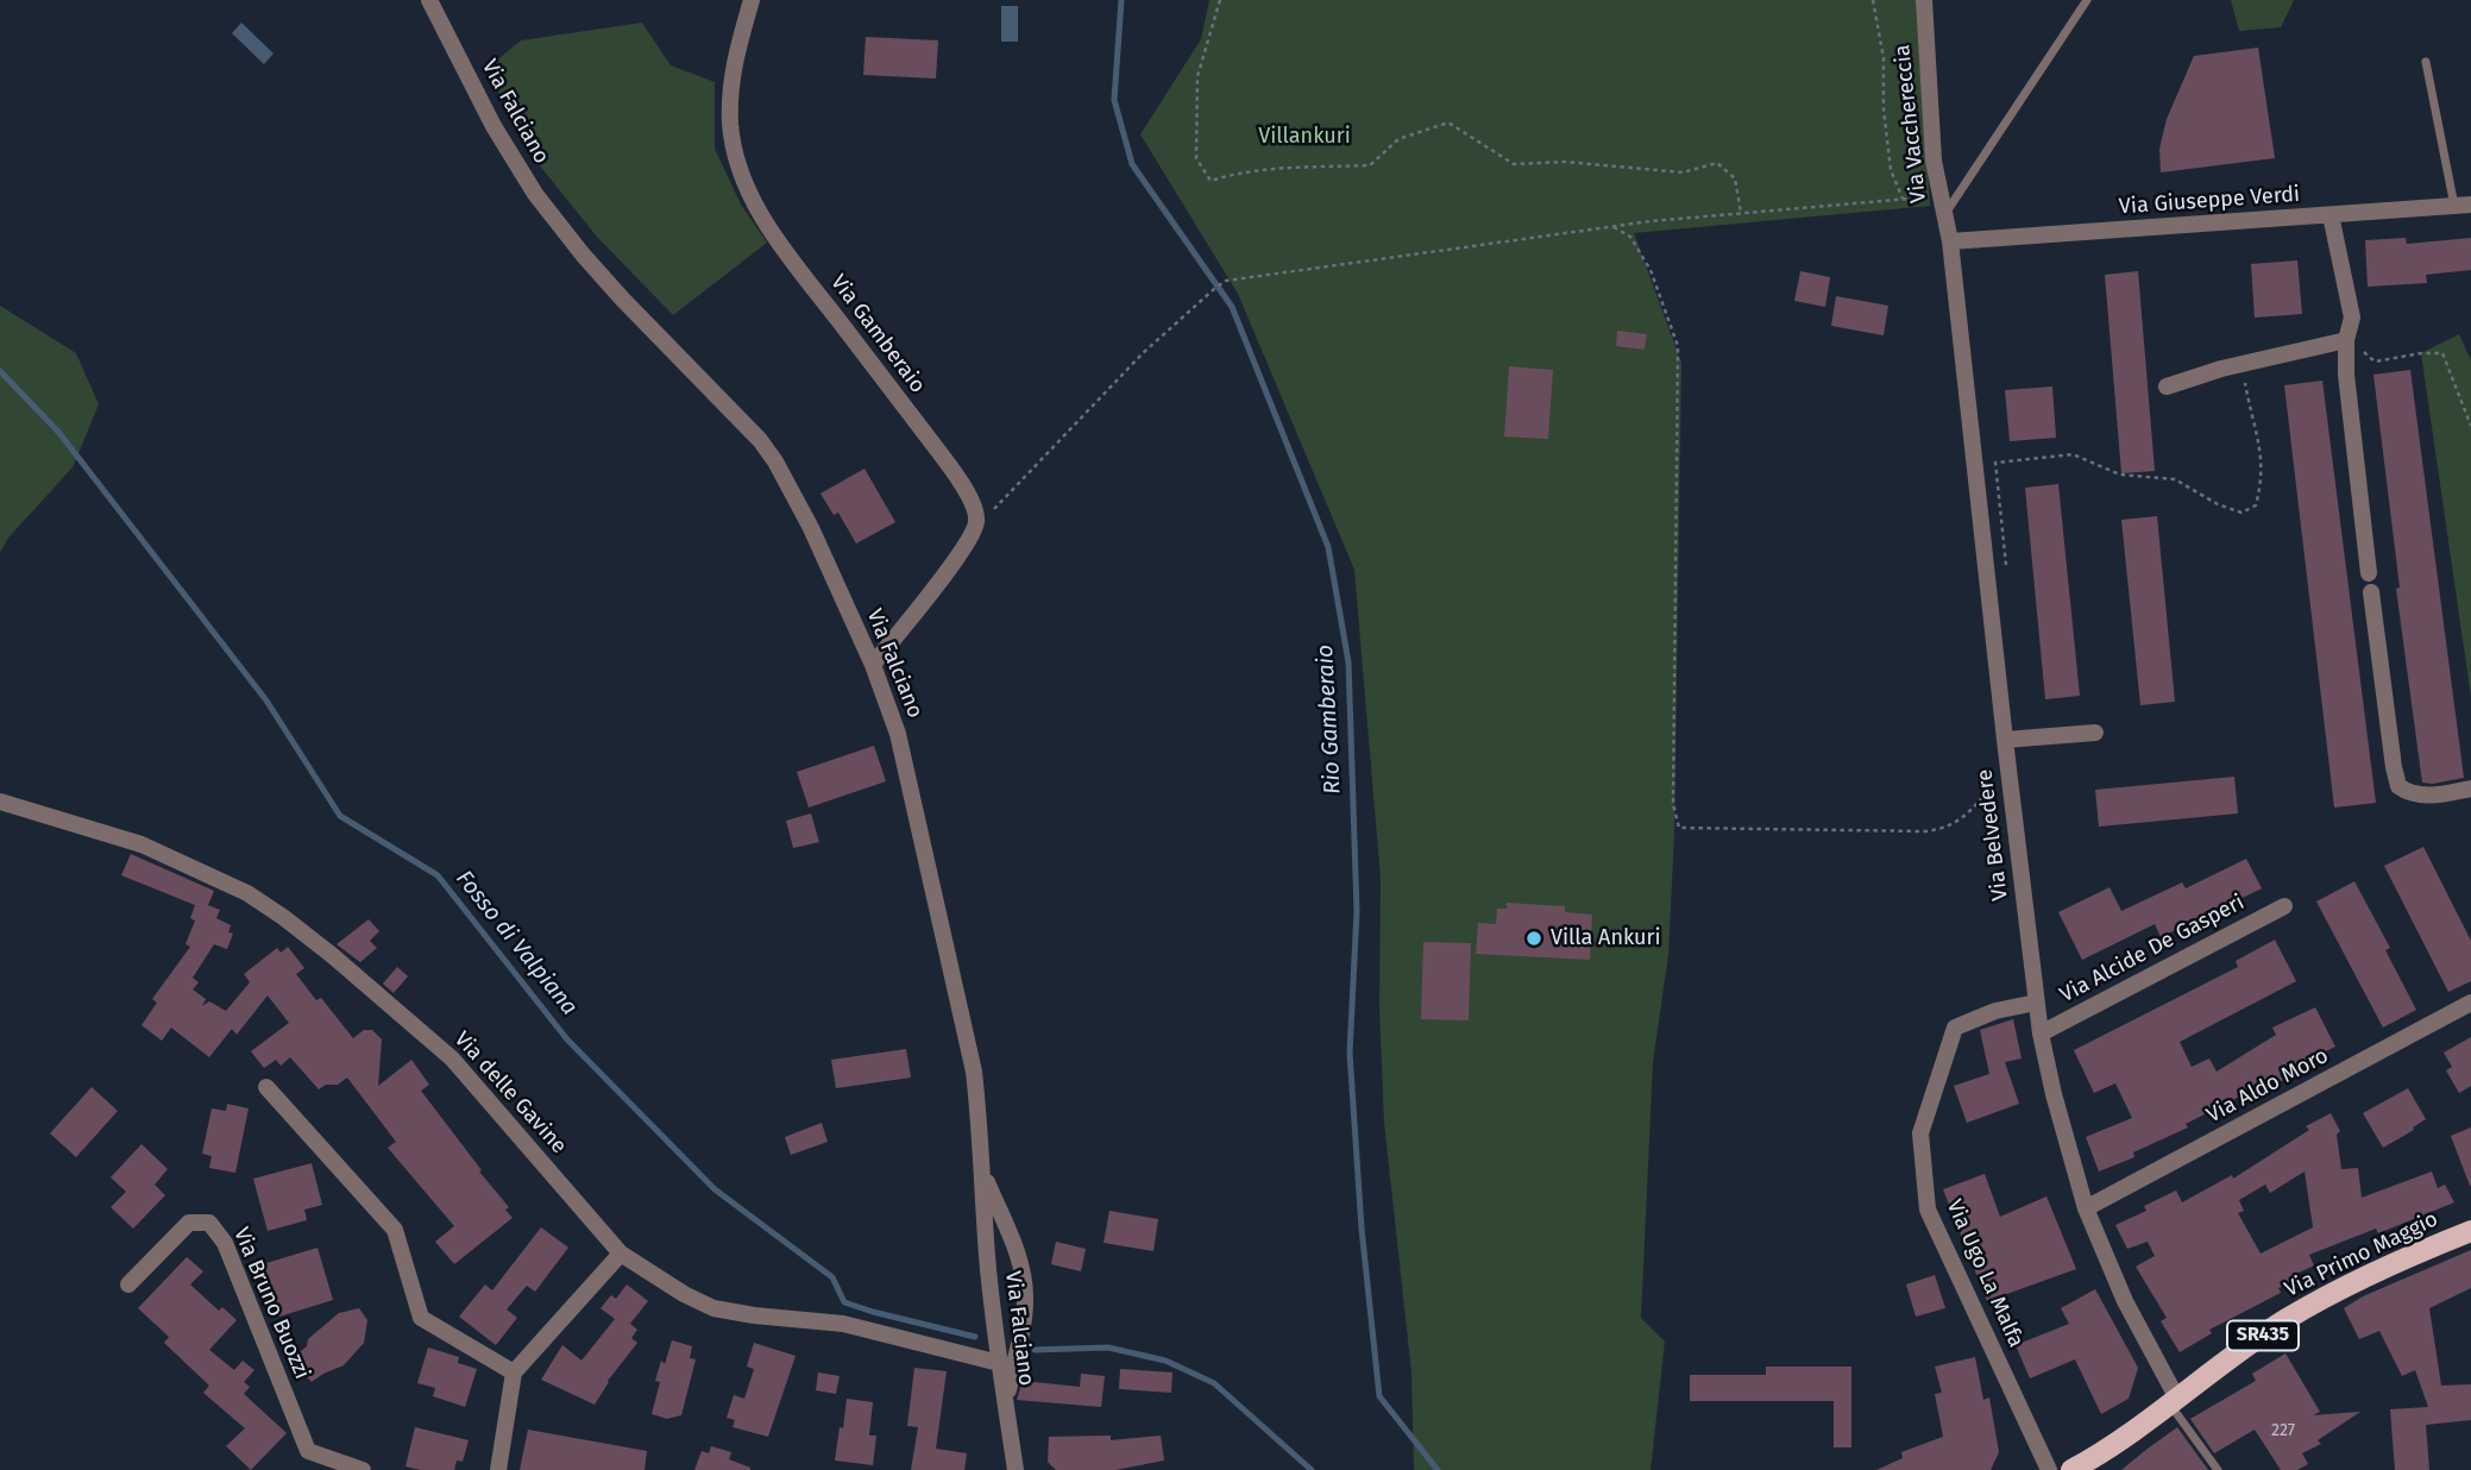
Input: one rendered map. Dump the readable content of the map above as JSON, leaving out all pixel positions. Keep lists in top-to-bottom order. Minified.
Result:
{"streets":{"main road":["Via Primo Maggio","SR435"],"street":["Via Falciano","Via Vacchereccia","Via Giuseppe Verdi","Via Gamberaio","Via Belvedere","Via Alcide De Gasperi","Via Aldo Moro","Via delle Gavine","Via Ugo La Malfa","Via Bruno Buozzi"]},"crossings":[["Via Falciano","Via delle Gavine"],["Via Vacchereccia","Via Giuseppe Verdi"],["Via Vacchereccia","Via Belvedere"],["Via Giuseppe Verdi","Via Belvedere"],["Via Belvedere","Via Alcide De Gasperi"],["Via Belvedere","Via Aldo Moro"],["Via Belvedere","Via Primo Maggio"],["Via Belvedere","Via Ugo La Malfa"]],"water":["Rio Gamberaio","Fosso di Valpiana"],"parks":["Villankuri"],"places":["Villa Ankuri"],"house_numbers":["227"]}
